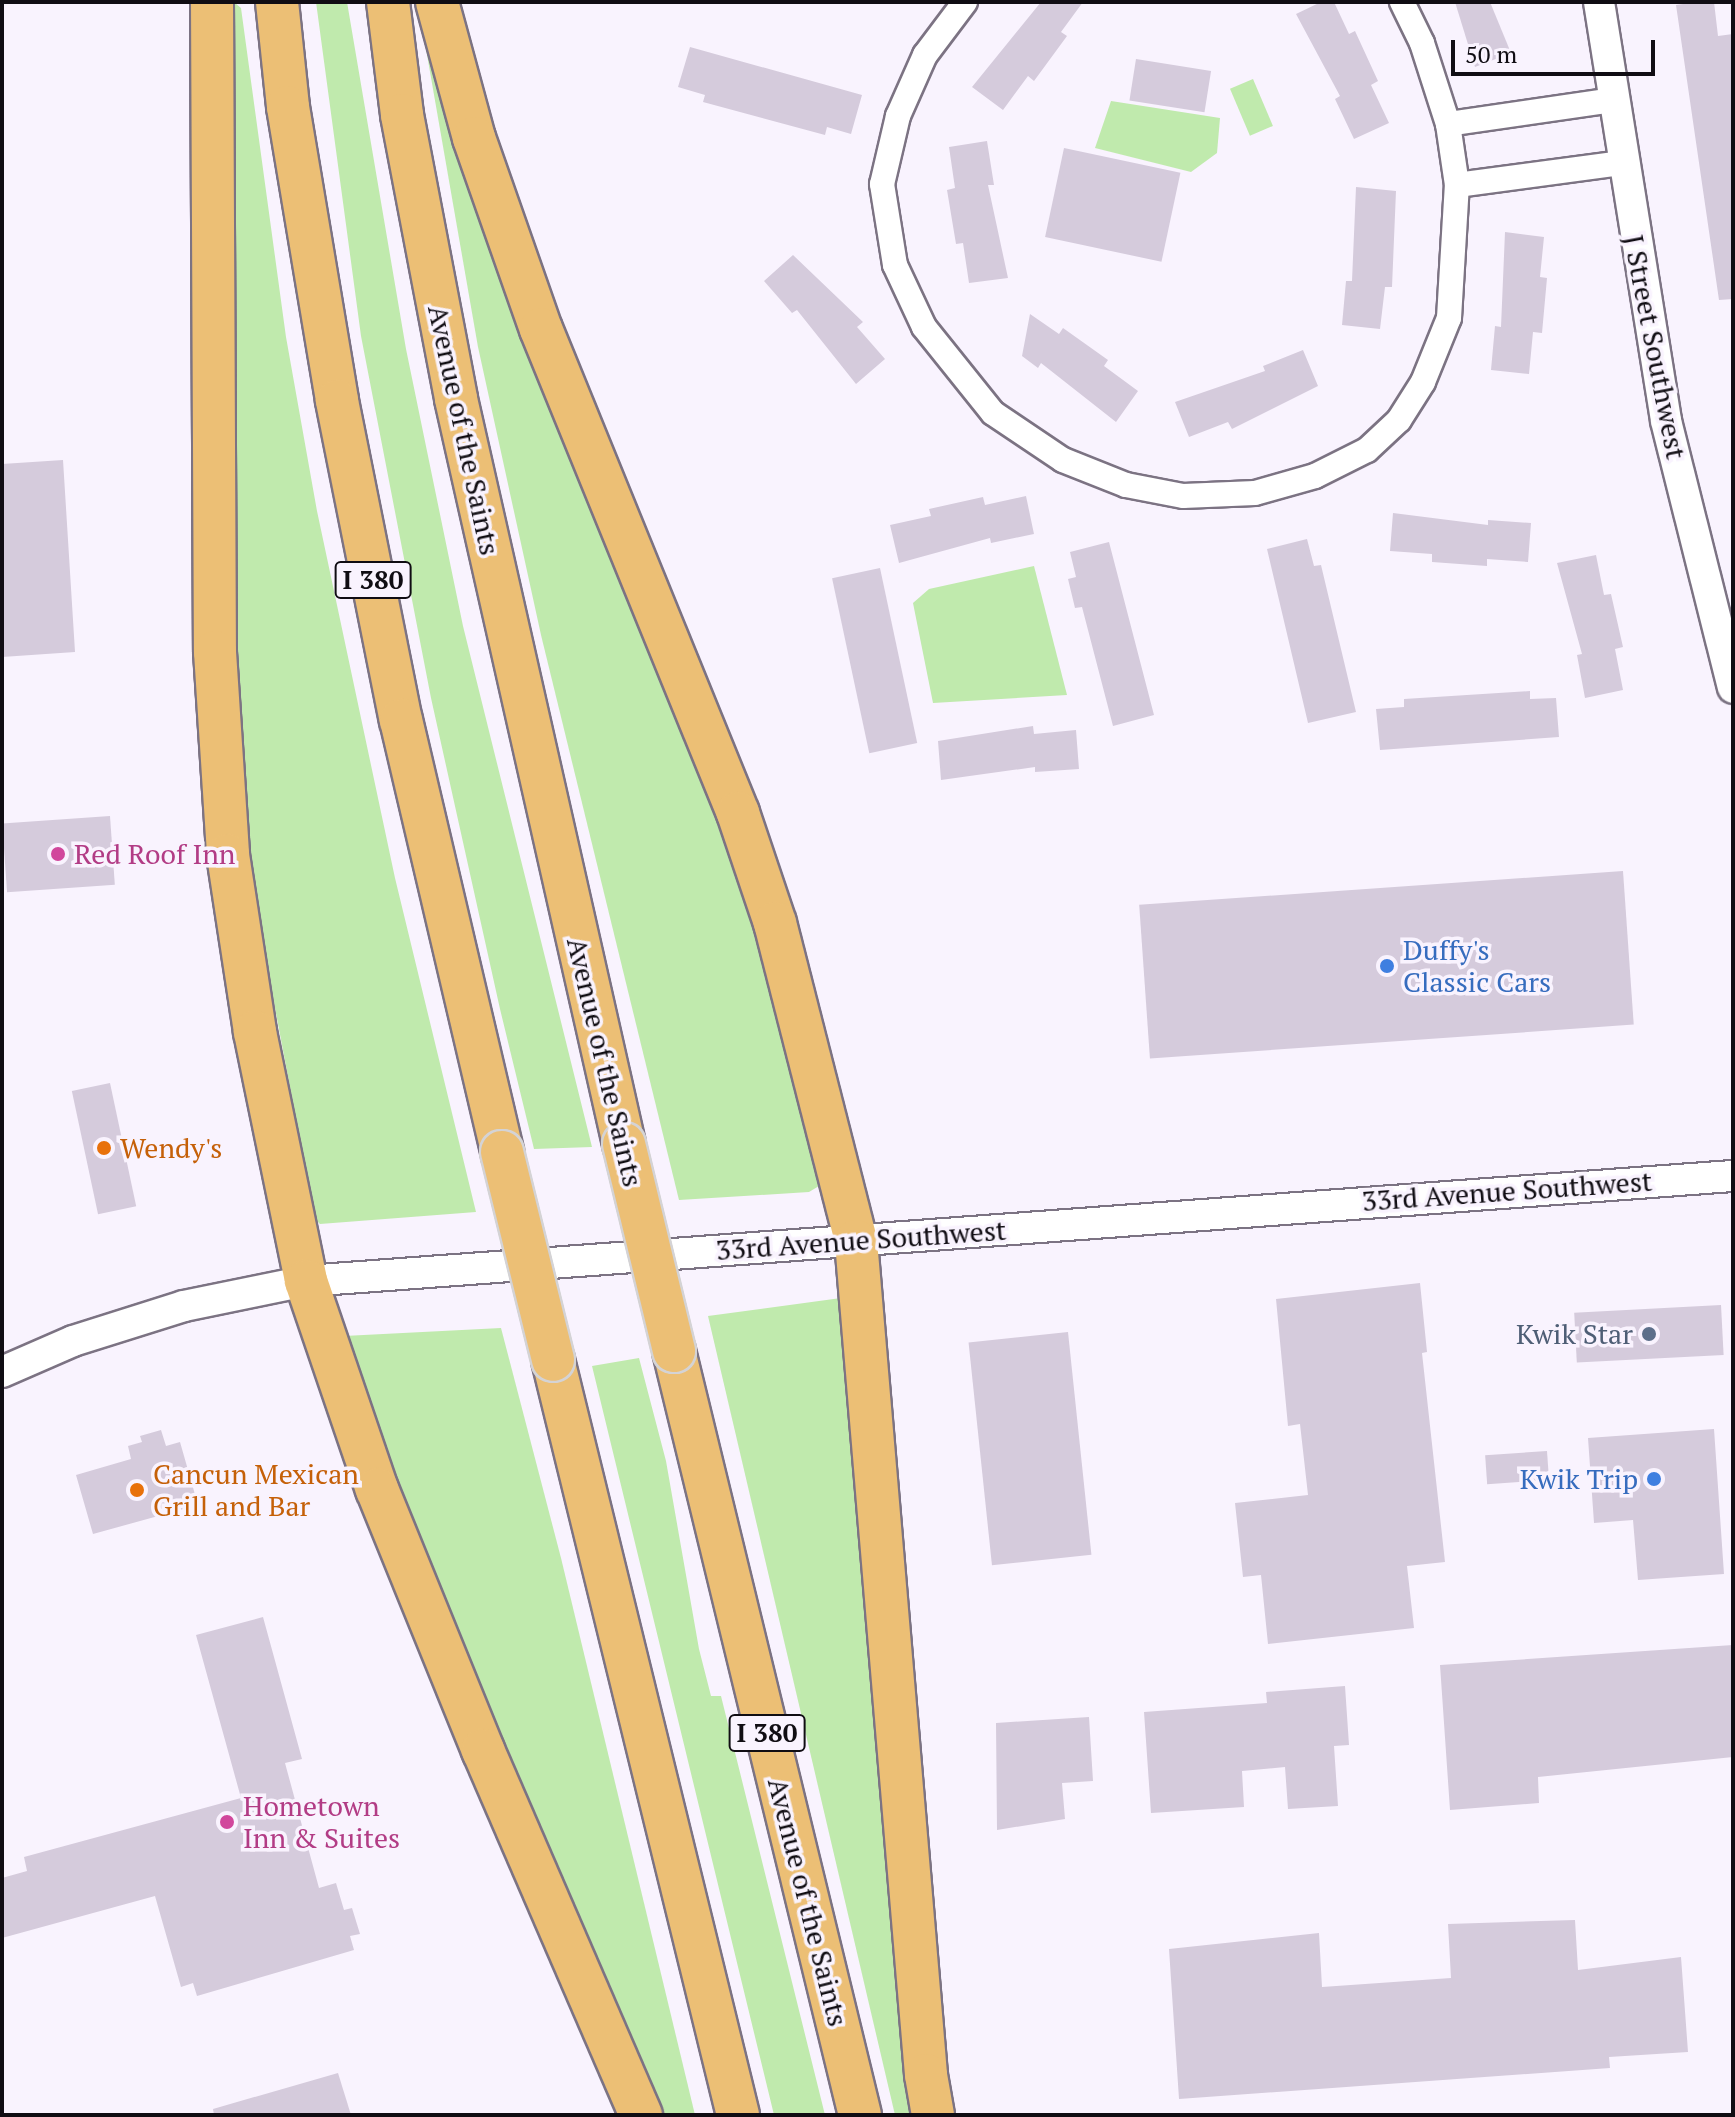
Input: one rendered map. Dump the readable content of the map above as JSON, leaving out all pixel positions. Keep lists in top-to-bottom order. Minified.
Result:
{"streets":{"highway":["Avenue of the Saints","I 380"],"street":["J Street Southwest","33rd Avenue Southwest"]},"places":["Red Roof Inn","Duffy's Classic Cars","Wendy's","Kwik Star","Kwik Trip","Cancun Mexican Grill and Bar","Hometown Inn & Suites"],"scale_bar":"50 m"}
